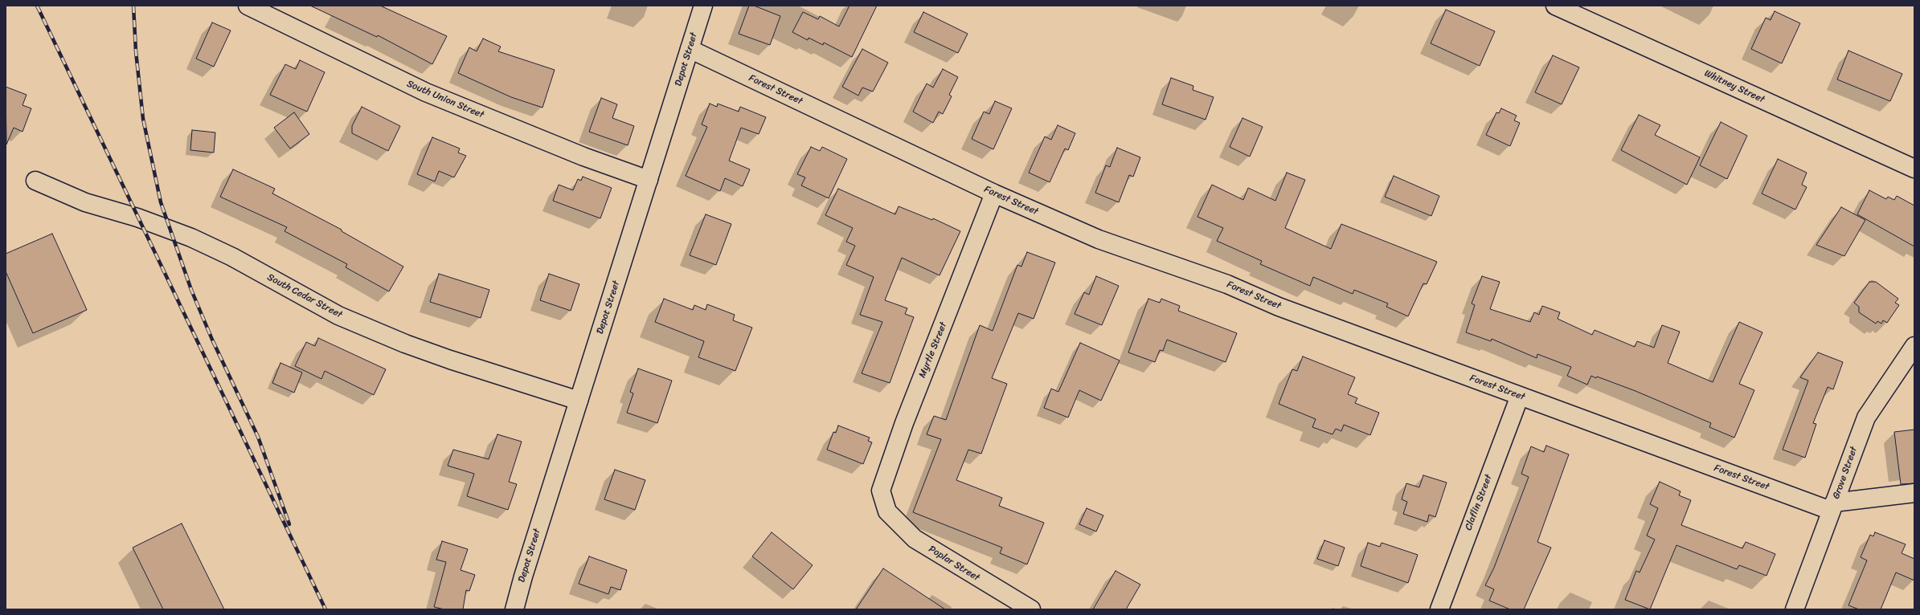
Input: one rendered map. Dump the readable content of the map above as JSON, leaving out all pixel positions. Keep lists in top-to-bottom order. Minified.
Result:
{"streets":{"street":["Depot Street","Whitney Street","Forest Street","South Union Street","South Cedar Street","Myrtle Street","Grove Street","Claflin Street","Poplar Street"]},"crossings":[["Depot Street","Forest Street"],["Depot Street","South Union Street"],["Depot Street","South Cedar Street"],["Forest Street","Myrtle Street"],["Forest Street","Grove Street"],["Forest Street","Claflin Street"],["Myrtle Street","Poplar Street"]]}
